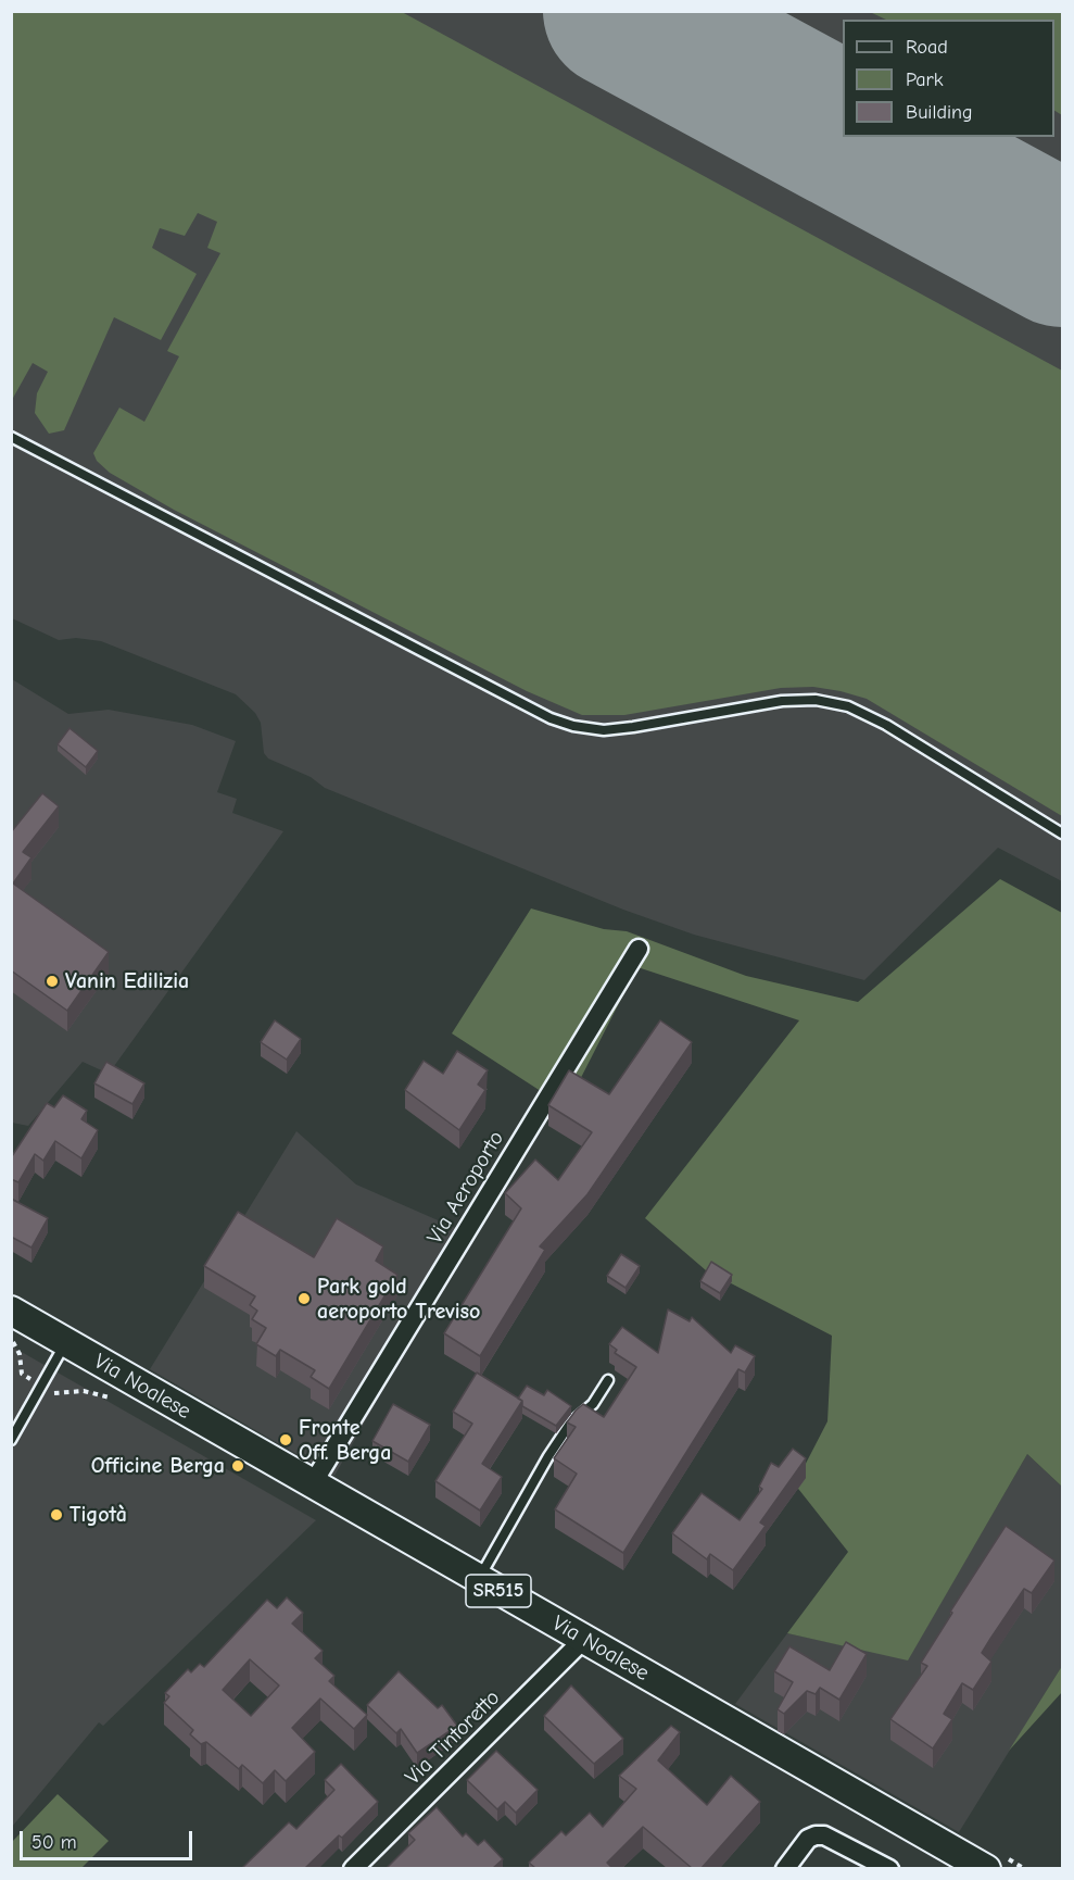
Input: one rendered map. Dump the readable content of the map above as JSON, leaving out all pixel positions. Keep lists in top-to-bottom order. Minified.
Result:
{"streets":{"main road":["Via Noalese","SR515"],"street":["Via Aeroporto","Via Tintoretto"]},"crossings":[["Via Aeroporto","Via Noalese"],["Via Noalese","Via Tintoretto"]],"places":["Vanin Edilizia","Park gold aeroporto Treviso","Fronte Off. Berga","Officine Berga","Tigotà"],"legend":["Road","Park","Building"],"scale_bar":"50 m"}
